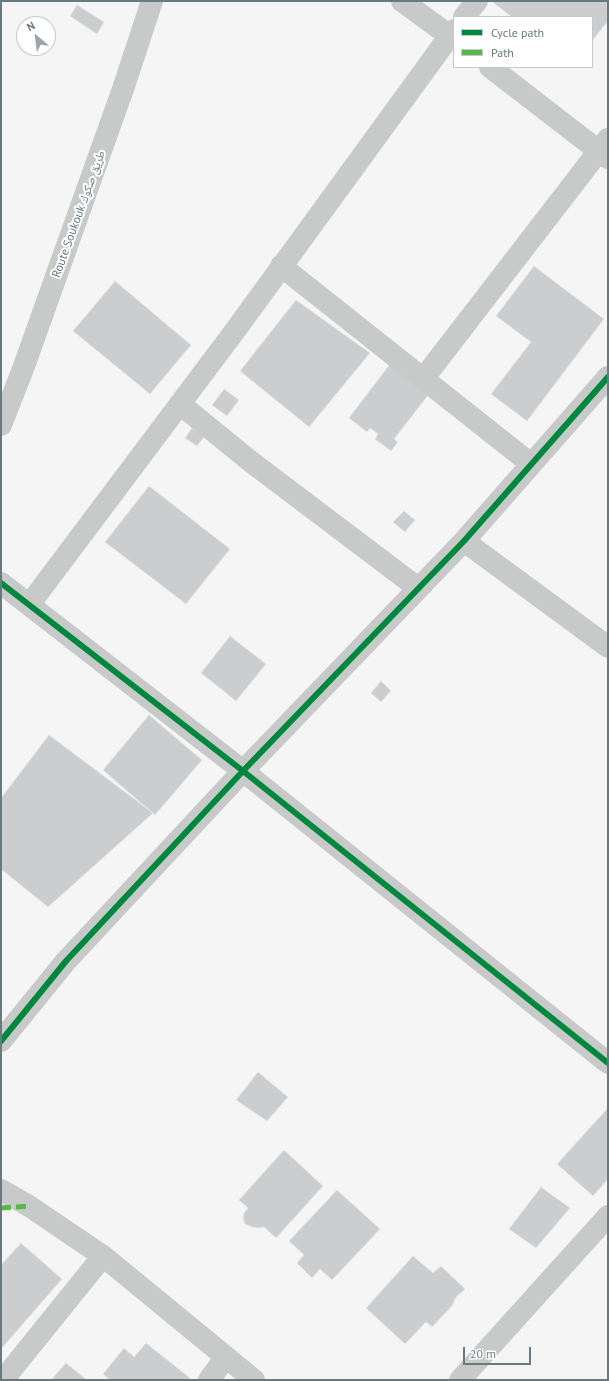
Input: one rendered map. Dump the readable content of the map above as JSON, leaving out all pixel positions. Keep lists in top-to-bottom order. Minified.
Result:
{"streets":{"street":["Route Soukouk طريق صكوك"]},"legend":["Cycle path","Path"],"scale_bar":"20 m","north":"top left"}
